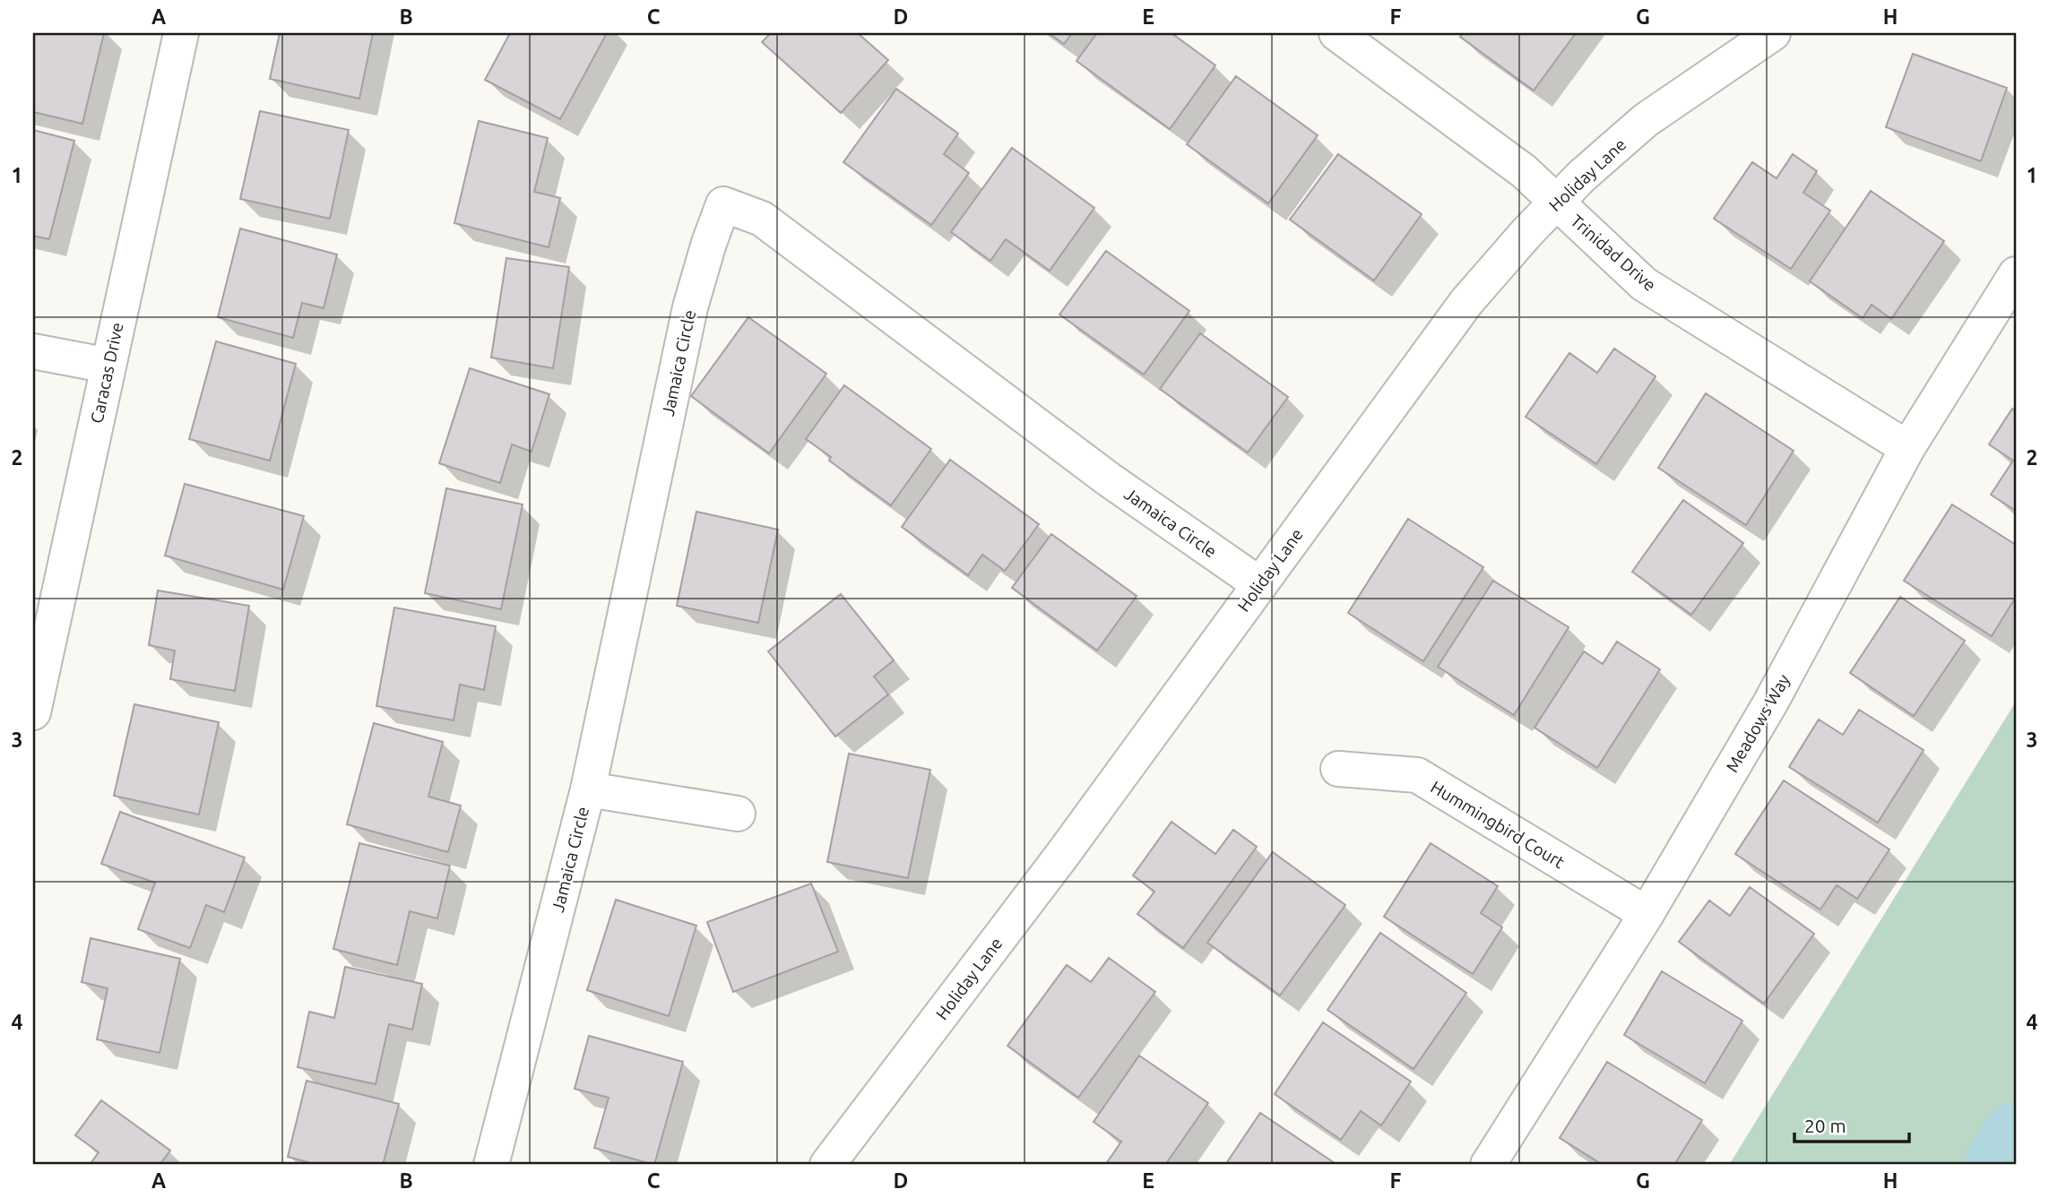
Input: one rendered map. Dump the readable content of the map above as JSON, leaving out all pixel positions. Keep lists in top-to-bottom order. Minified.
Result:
{"streets":{"street":["Holiday Lane","Trinidad Drive","Jamaica Circle","Caracas Drive","Meadows Way","Hummingbird Court"]},"crossings":[["Holiday Lane","Trinidad Drive"],["Holiday Lane","Jamaica Circle"],["Trinidad Drive","Meadows Way"],["Meadows Way","Hummingbird Court"]],"scale_bar":"20 m","grid":{"columns":["A","B","C","D","E","F","G","H"],"rows":["1","2","3","4"]}}
